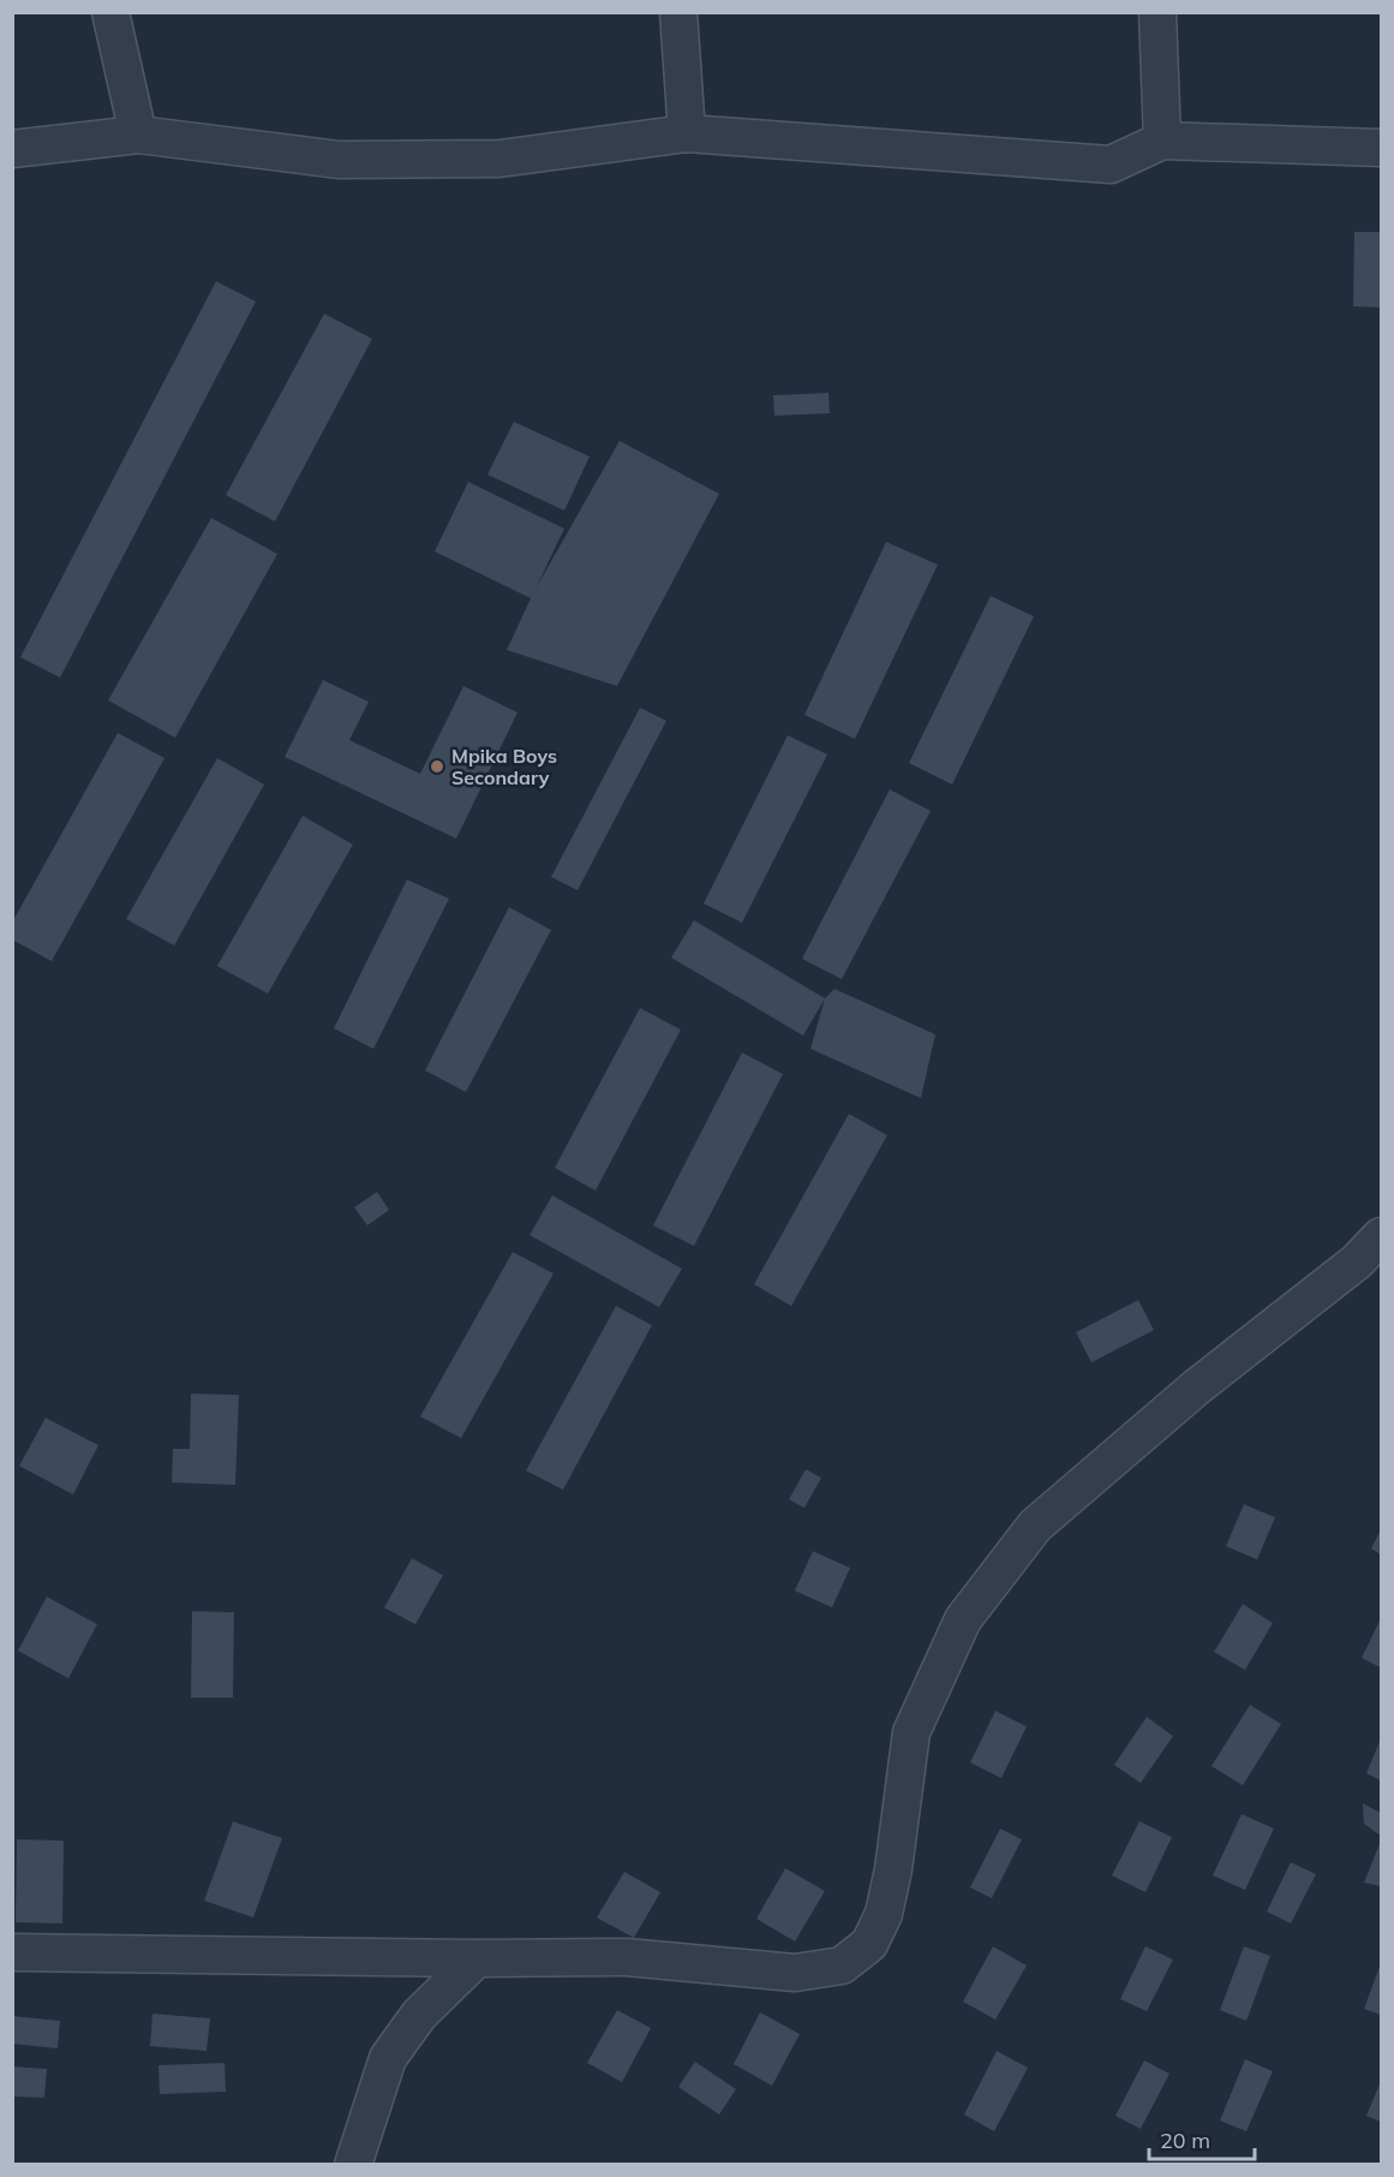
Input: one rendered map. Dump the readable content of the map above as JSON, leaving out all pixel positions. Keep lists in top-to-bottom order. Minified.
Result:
{"places":["Mpika Boys Secondary"],"scale_bar":"20 m"}
